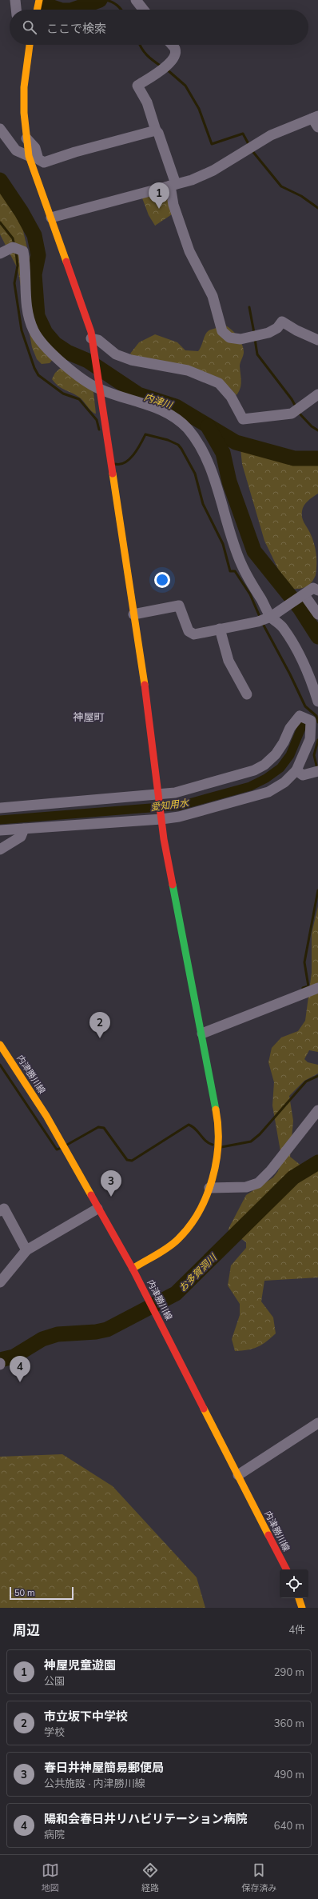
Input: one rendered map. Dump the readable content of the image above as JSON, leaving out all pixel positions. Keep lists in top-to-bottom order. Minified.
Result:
{"streets":{"street":["内津勝川線"]},"districts":["神屋町"],"water":["内津川","愛知用水","お多賀洞川"],"scale_bar":"50 m","page":{"search":"ここで検索","pins":["1","2","3","4"],"scale":"50 m","heading":["周辺","4件"],"list":[{"mark":"1","name":"神屋児童遊園","note":"公園","value":"290 m"},{"mark":"2","name":"市立坂下中学校","note":"学校","value":"360 m"},{"mark":"3","name":"春日井神屋簡易郵便局","note":"公共施設 · 内津勝川線","value":"490 m"},{"mark":"4","name":"陽和会春日井リハビリテーション病院","note":"病院","value":"640 m"}],"nav":["地図","経路","保存済み"]}}
